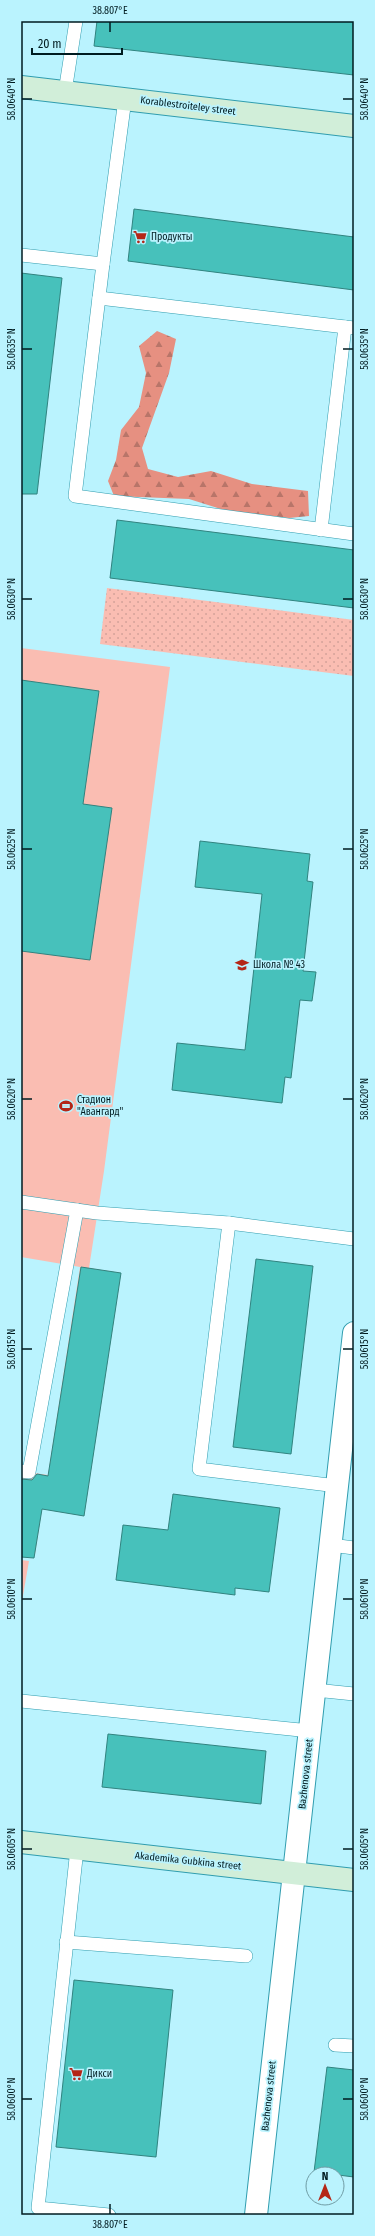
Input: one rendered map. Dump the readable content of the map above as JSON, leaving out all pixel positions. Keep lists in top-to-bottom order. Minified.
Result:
{"streets":{"street":["Korablestroiteley street","Bazhenova street","Akademika Gubkina street"]},"crossings":[["Bazhenova street","Akademika Gubkina street"]],"places":{"supermarket":["Продукты","Дикси"],"school or university":["Школа № 43"],"sports":["Стадион \"Авангард\""]},"scale_bar":"20 m","north":"top","coordinates":["38.807°E","58.0640°N","58.0635°N","58.0630°N","58.0625°N","58.0620°N","58.0615°N","58.0610°N","58.0605°N","58.0600°N"]}
